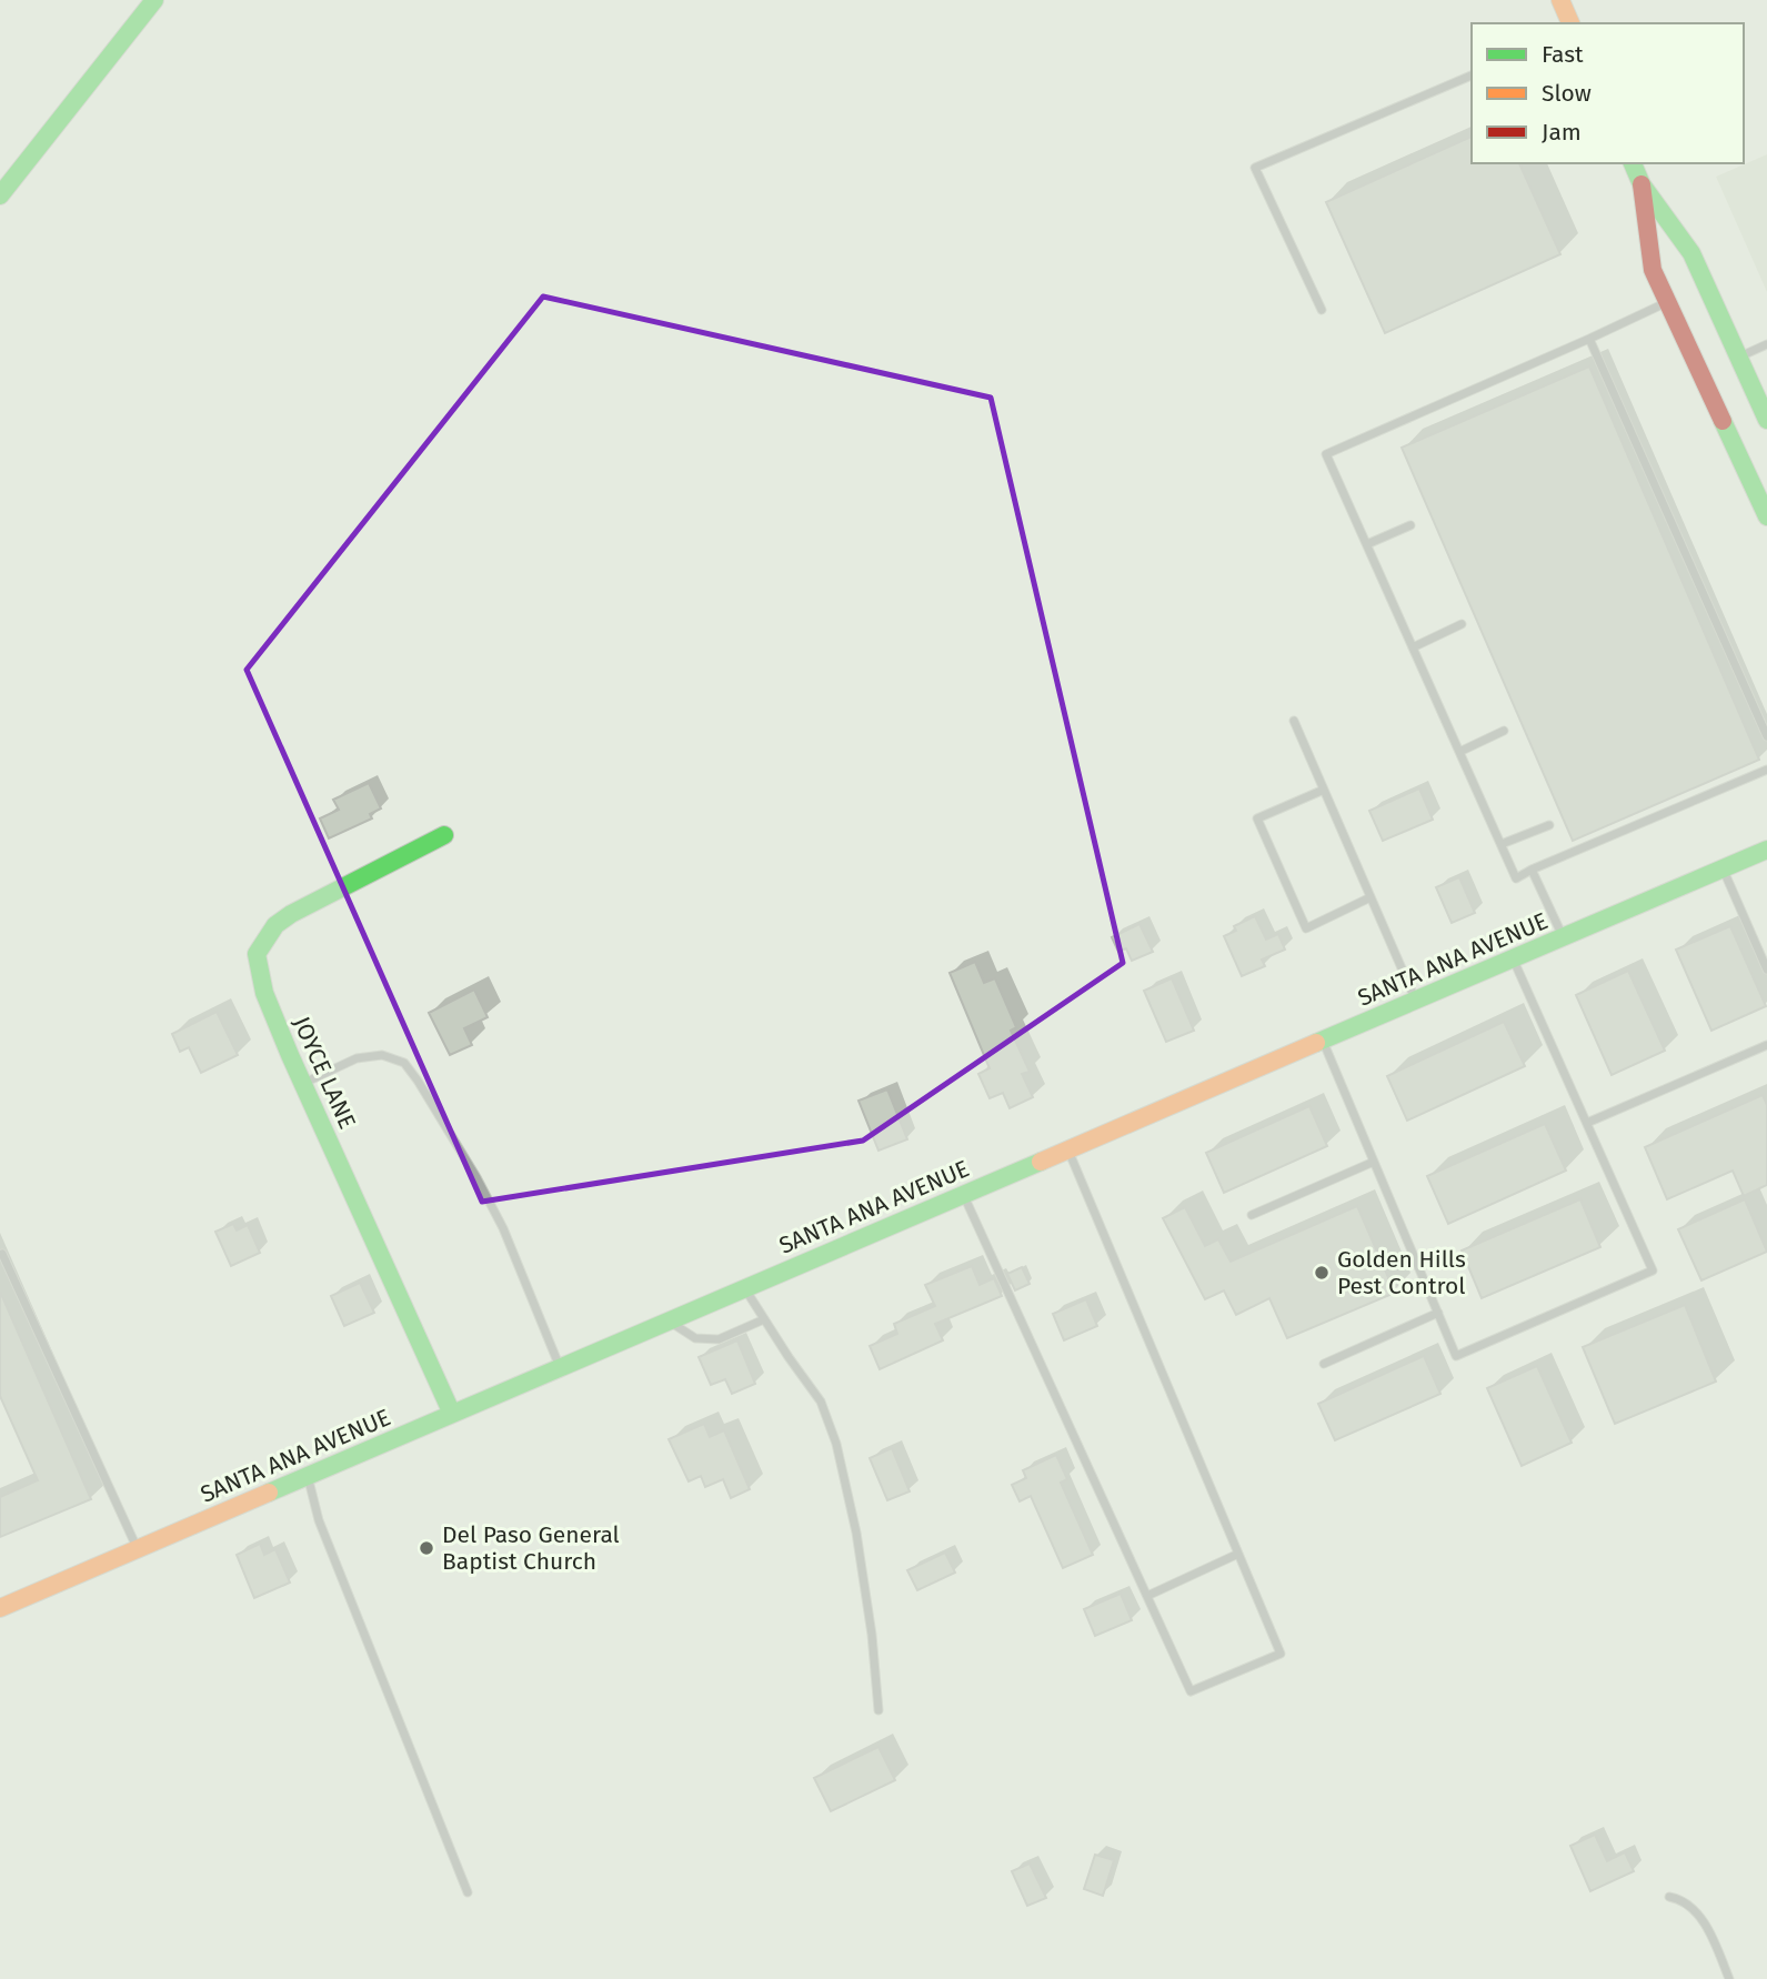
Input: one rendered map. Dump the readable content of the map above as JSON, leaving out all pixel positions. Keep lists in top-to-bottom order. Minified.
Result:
{"streets":{"street":["SANTA ANA AVENUE","JOYCE LANE"]},"crossings":[["SANTA ANA AVENUE","JOYCE LANE"]],"places":["Golden Hills Pest Control","Del Paso General Baptist Church"],"legend":["Fast","Slow","Jam"]}
